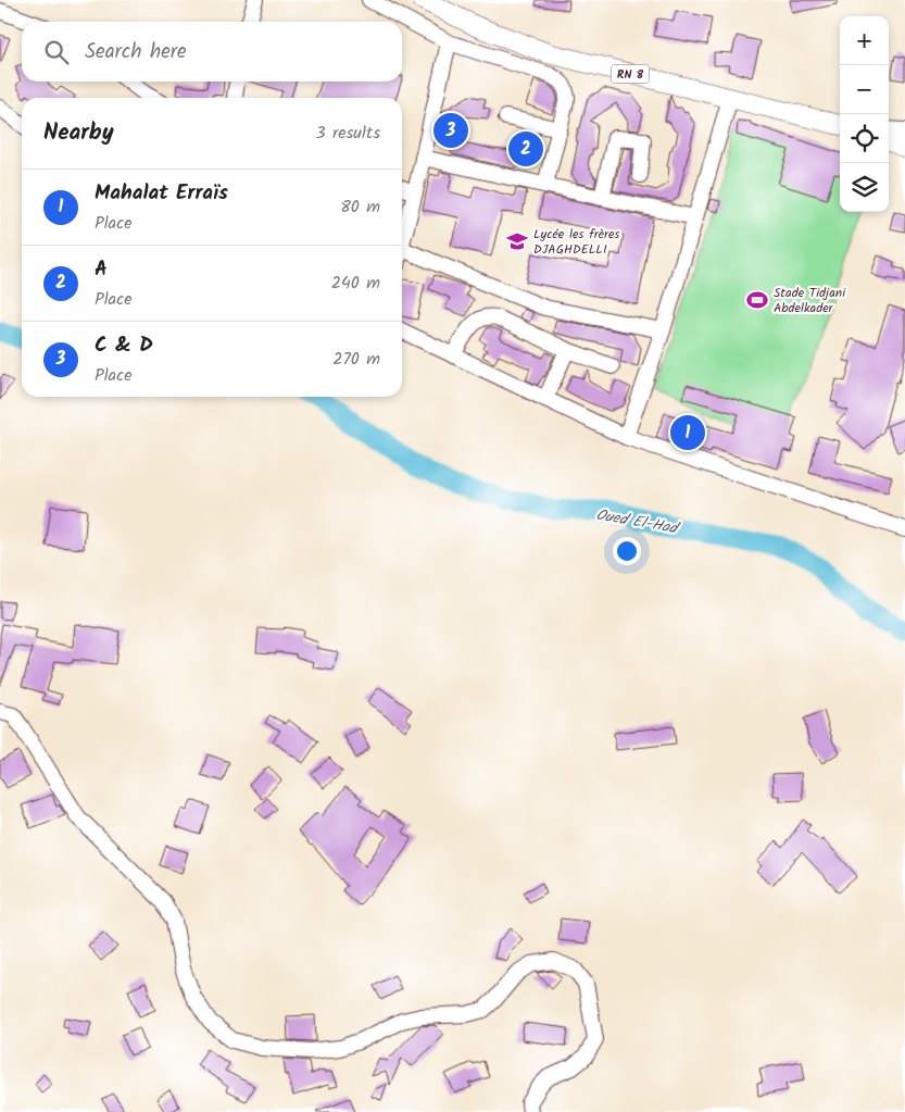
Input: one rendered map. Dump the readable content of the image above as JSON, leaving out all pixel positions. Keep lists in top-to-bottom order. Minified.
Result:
{"streets":{"main road":["RN 8"]},"water":["Oued El-Had"],"places":{"school or university":["Lycée les frères DJAGHDELLI"],"sports":["Stade Tidjani Abdelkader"]},"page":{"map_buttons":["+","−"],"search":"Search here","heading":["Nearby","3 results"],"pins":["3","2","1"],"list":[{"mark":"1","name":"Mahalat Erraïs","note":"Place","value":"80 m"},{"mark":"2","name":"A","note":"Place","value":"240 m"},{"mark":"3","name":"C & D","note":"Place","value":"270 m"}]}}
